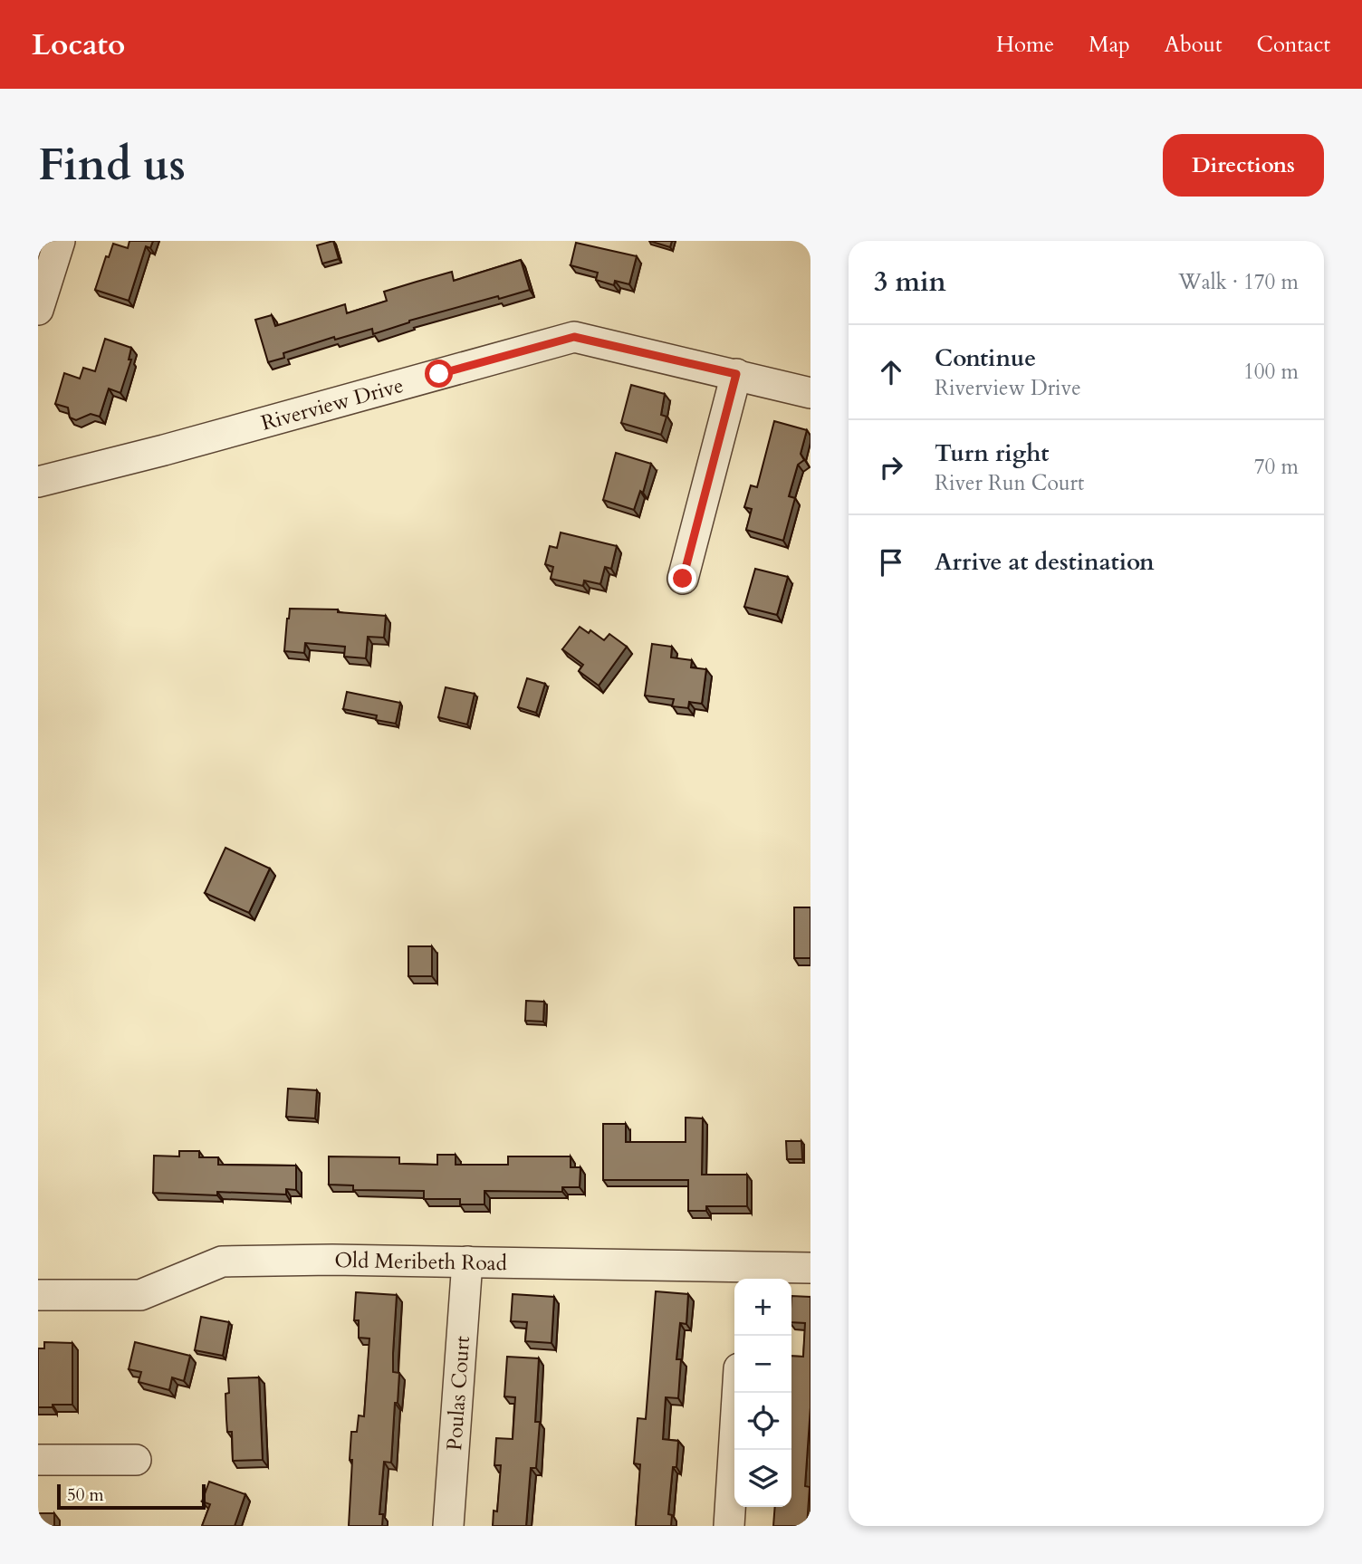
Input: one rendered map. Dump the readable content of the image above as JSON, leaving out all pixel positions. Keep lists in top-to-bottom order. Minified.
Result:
{"streets":{"street":["Riverview Drive","Old Meribeth Road","Poulas Court"]},"crossings":[["Old Meribeth Road","Poulas Court"]],"scale_bar":"50 m","page":{"header":"Locato","nav":["Home","Map","About","Contact"],"buttons":"Directions","title":"Find us","heading":["3 min","Walk · 170 m"],"list":[["Continue","Riverview Drive","100 m"],["Turn right","River Run Court","70 m"],"Arrive at destination"],"map_buttons":["+","−"],"scale":"50 m"}}
